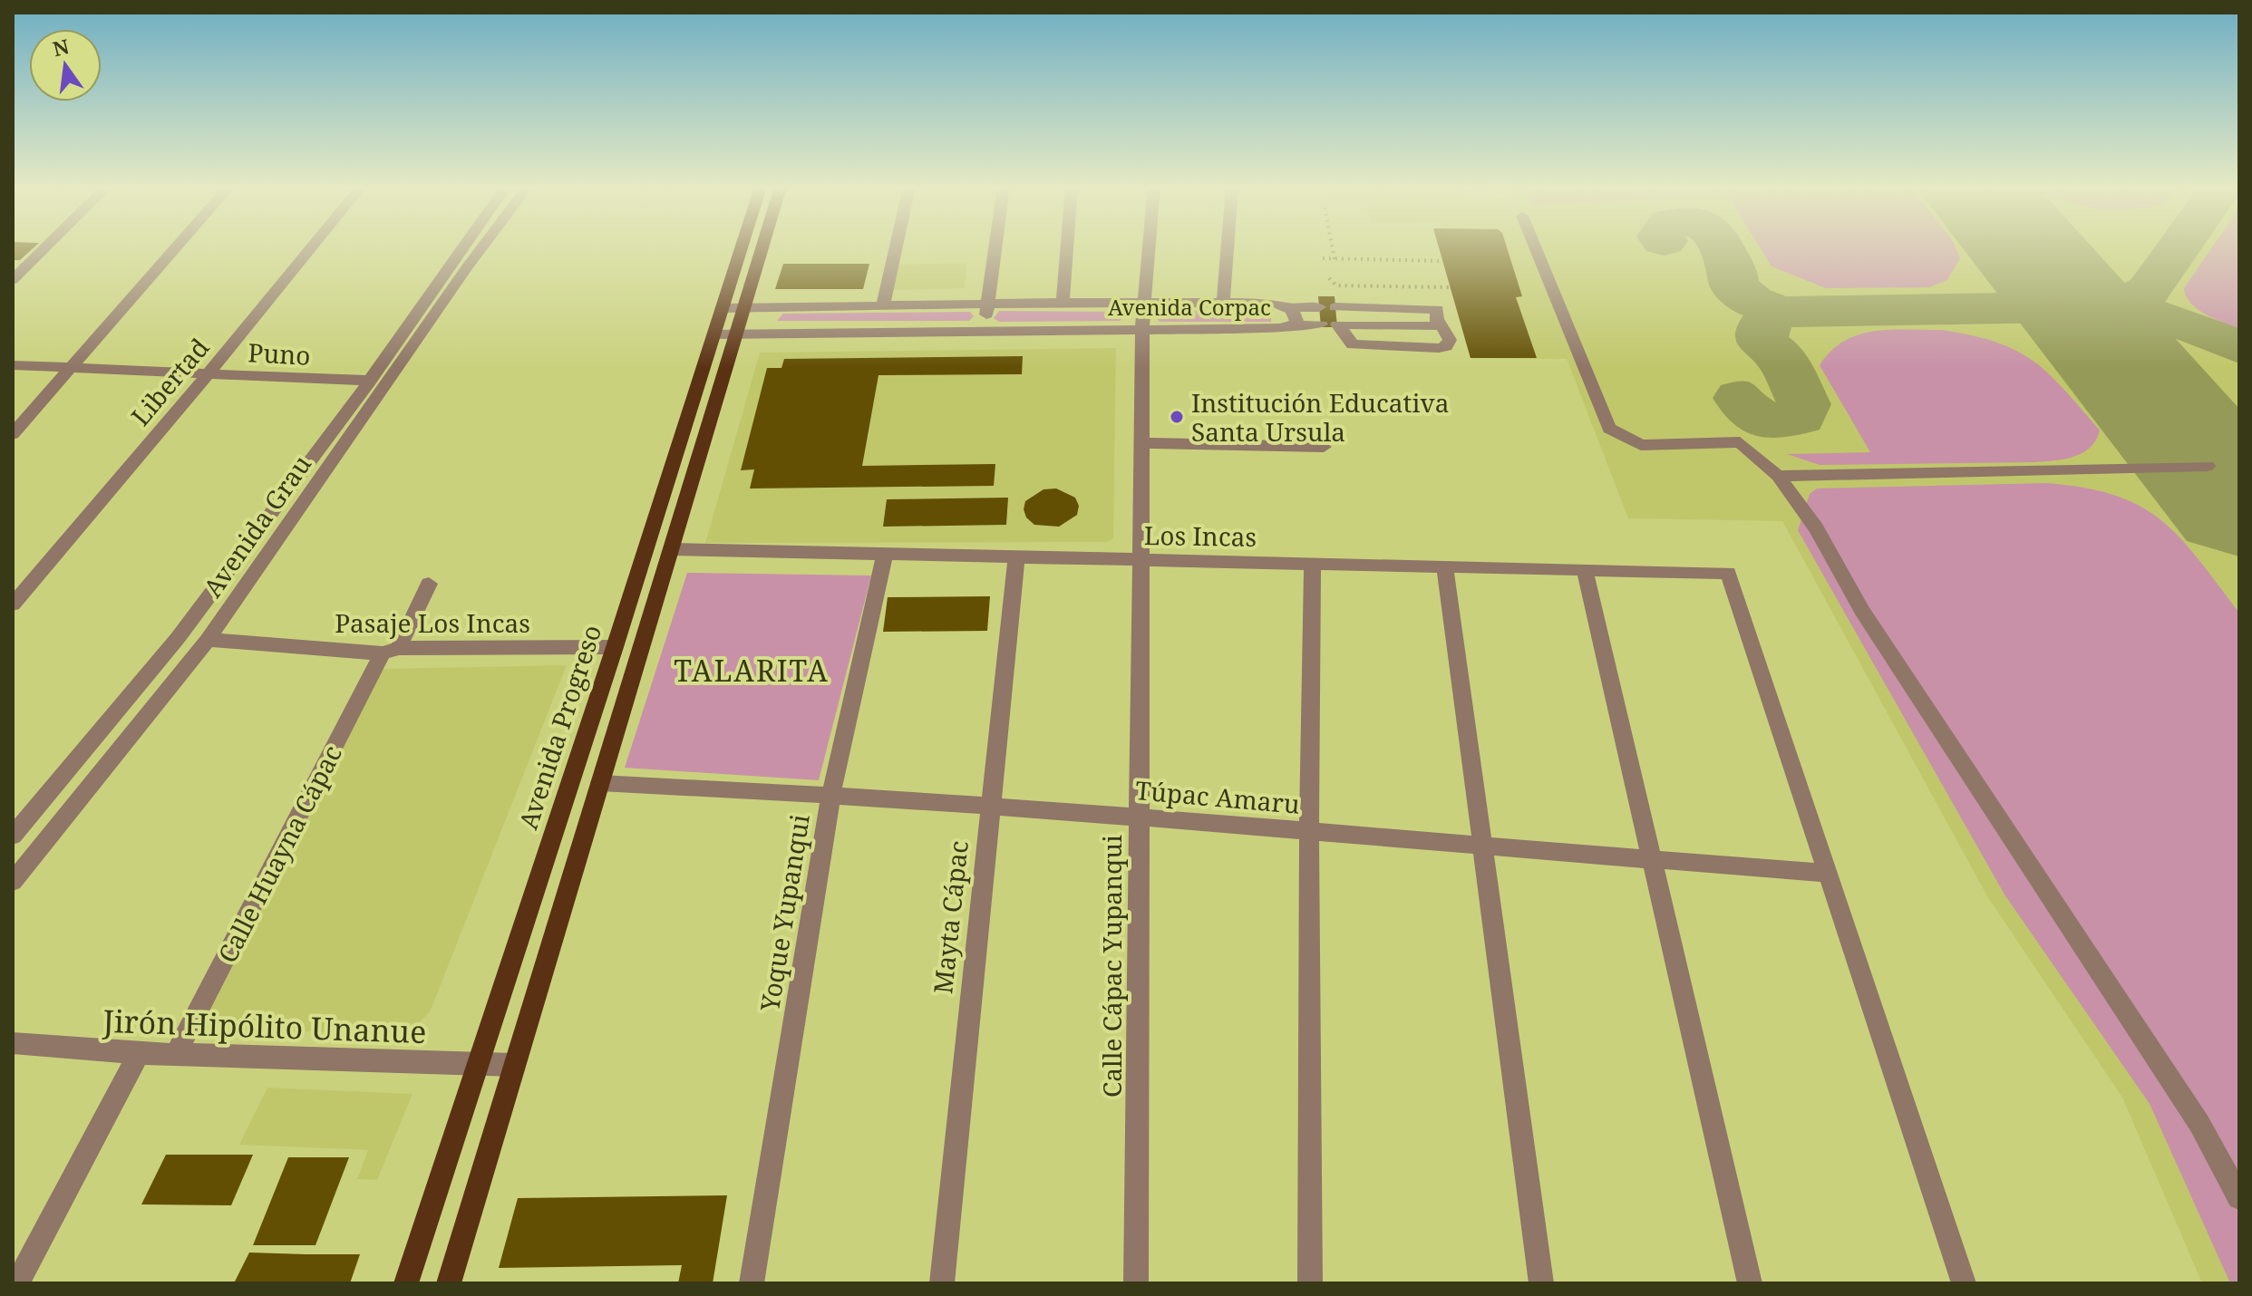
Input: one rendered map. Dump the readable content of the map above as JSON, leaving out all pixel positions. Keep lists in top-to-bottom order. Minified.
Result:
{"streets":{"main road":["Avenida Progreso"],"street":["Avenida Corpac","Puno","Libertad","Avenida Grau","Los Incas","Pasaje Los Incas","Túpac Amaru","Calle Huayna Cápac","Yoque Yupanqui","Mayta Cápac","Calle Cápac Yupanqui","Jirón Hipólito Unanue"]},"crossings":[["Avenida Corpac","Avenida Progreso"],["Avenida Corpac","Calle Cápac Yupanqui"],["Puno","Libertad"],["Puno","Avenida Grau"],["Avenida Grau","Pasaje Los Incas"],["Los Incas","Avenida Progreso"],["Los Incas","Túpac Amaru"],["Los Incas","Yoque Yupanqui"],["Los Incas","Mayta Cápac"],["Los Incas","Calle Cápac Yupanqui"],["Pasaje Los Incas","Avenida Progreso"],["Pasaje Los Incas","Calle Huayna Cápac"],["Avenida Progreso","Túpac Amaru"],["Avenida Progreso","Jirón Hipólito Unanue"],["Túpac Amaru","Yoque Yupanqui"],["Túpac Amaru","Mayta Cápac"],["Túpac Amaru","Calle Cápac Yupanqui"],["Calle Huayna Cápac","Jirón Hipólito Unanue"]],"districts":["TALARITA"],"places":["Institución Educativa Santa Ursula"],"north":"top"}
